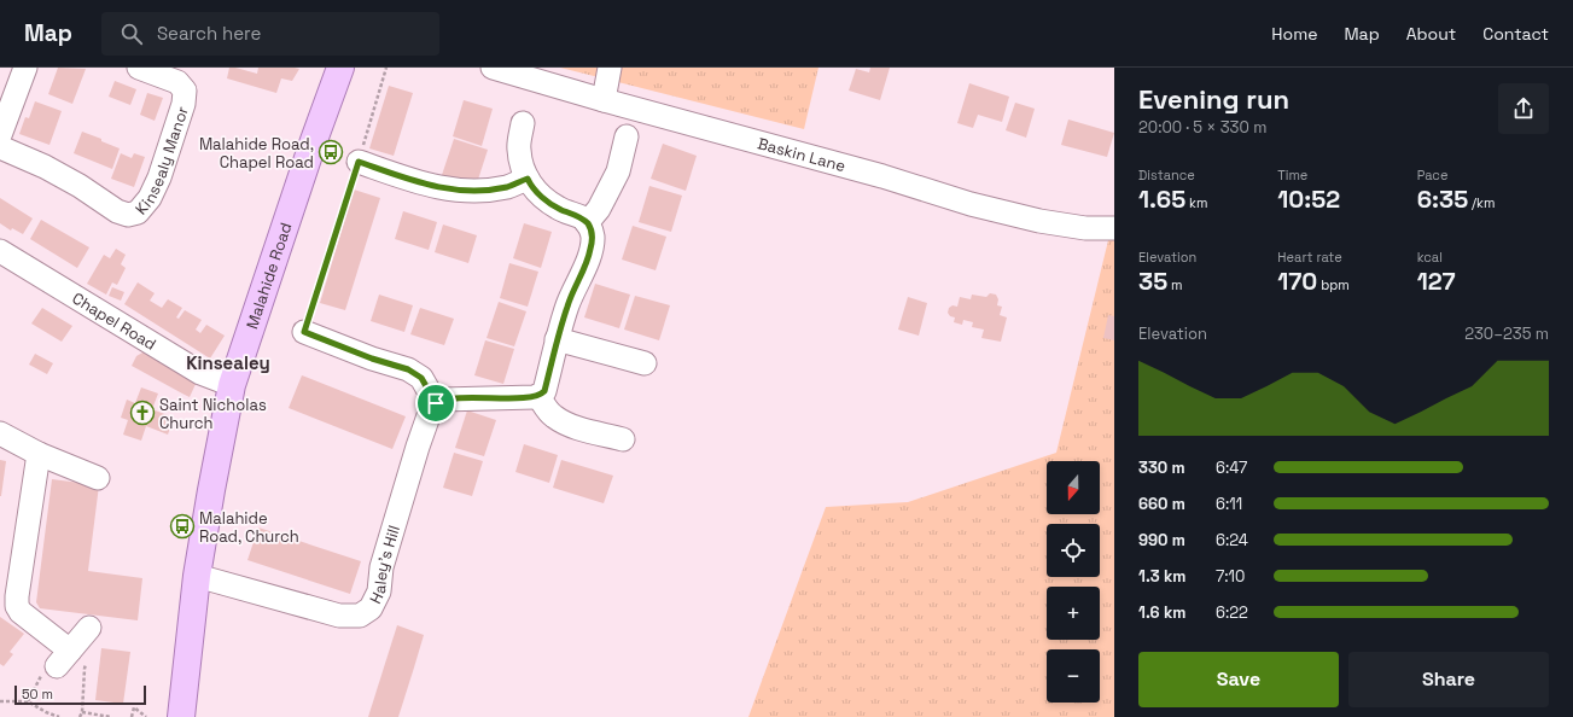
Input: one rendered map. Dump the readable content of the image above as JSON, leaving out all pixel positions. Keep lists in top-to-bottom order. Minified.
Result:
{"streets":{"main road":["Malahide Road"],"street":["Baskin Lane","Kinsealy Manor","Chapel Road","Haley's Hill"]},"crossings":[["Malahide Road","Chapel Road"],["Malahide Road","Haley's Hill"]],"districts":["Kinsealey"],"places":{"bus stop":["Malahide Road, Chapel Road","Malahide Road, Church"],"church":["Saint Nicholas Church"]},"scale_bar":"50 m","north":"bottom","page":{"header":"Map","search":"Search here","nav":["Home","Map","About","Contact"],"heading":["Evening run","20:00 · 5 × 330 m"],"stats":[["Distance","1.65 km"],["Time","10:52"],["Pace","6:35 /km"],["Elevation","35 m"],["Heart rate","170 bpm"],["kcal","127"]],"chart":["Elevation","230–235 m"],"list":[{"name":"330 m","note":"6:47"},{"name":"660 m","note":"6:11"},{"name":"990 m","note":"6:24"},{"name":"1.3 km","note":"7:10"},{"name":"1.6 km","note":"6:22"}],"map_buttons":["+","−"],"buttons":["Save","Share"],"scale":"50 m"}}
